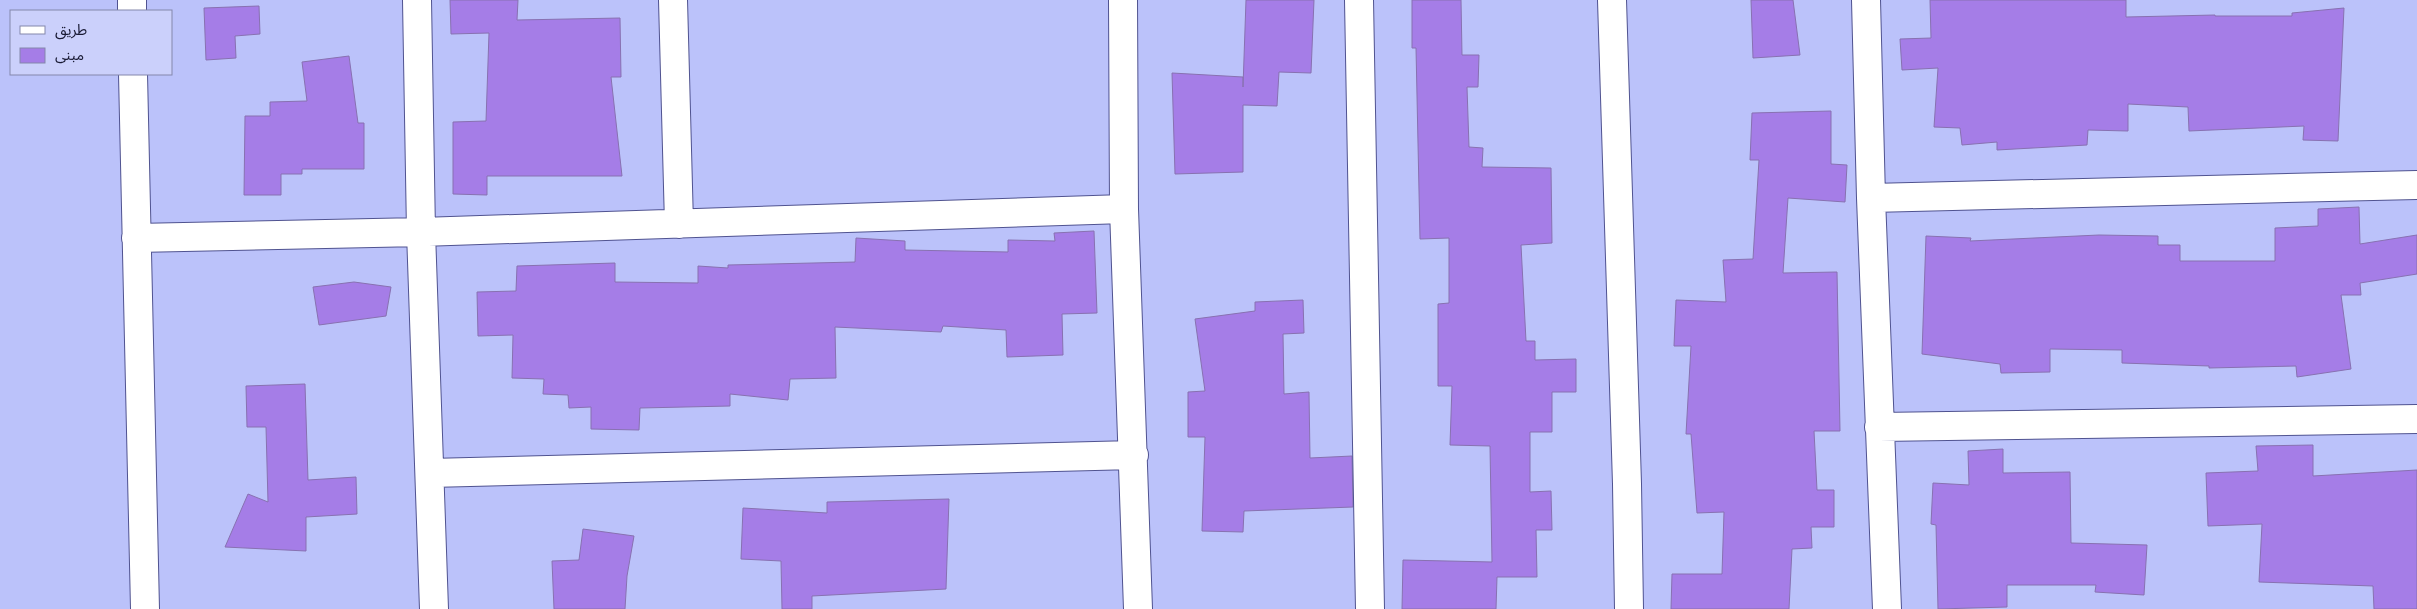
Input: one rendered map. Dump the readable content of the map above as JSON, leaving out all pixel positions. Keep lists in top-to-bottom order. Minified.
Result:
{"legend":["طريق","مبنى"]}
